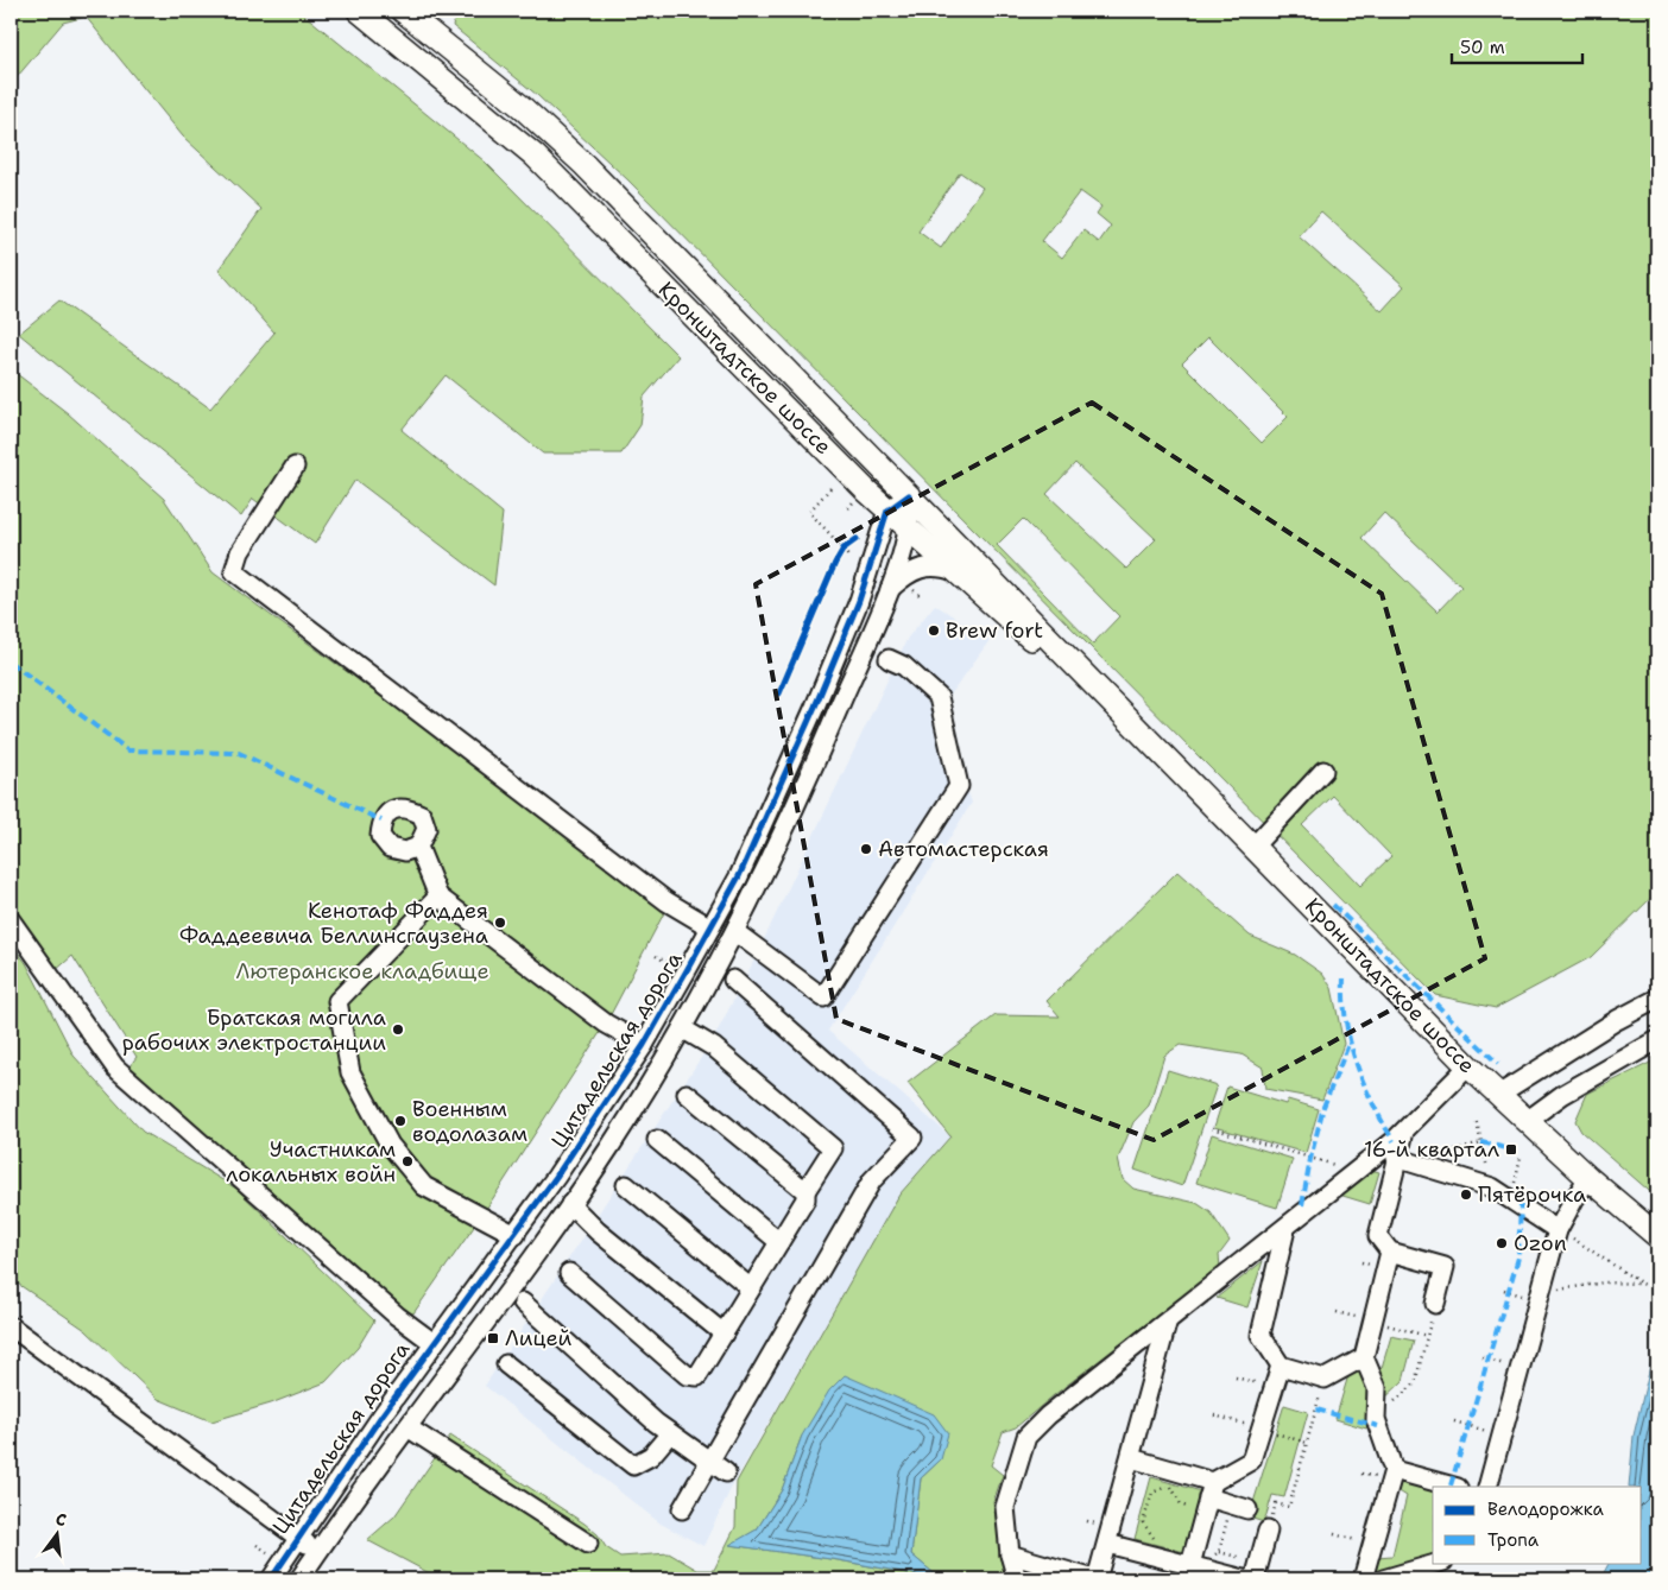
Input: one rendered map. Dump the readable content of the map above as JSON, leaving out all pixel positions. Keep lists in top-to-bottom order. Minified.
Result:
{"streets":{"main road":["Кронштадтское шоссе"],"street":["Цитадельская дорога"]},"crossings":[["Кронштадтское шоссе","Цитадельская дорога"]],"parks":["Лютеранское кладбище"],"places":{"other":["Brew fort","Автомастерская","Кенотаф Фаддея Фаддеевича Беллинсгаузена","Братская могила рабочих электростанции","Военным водолазам","Участникам локальных войн","Пятёрочка","Ozon"],"transit":["16-й квартал","Лицей"]},"legend":["Велодорожка","Тропа"],"scale_bar":"50 m","north":"top"}
